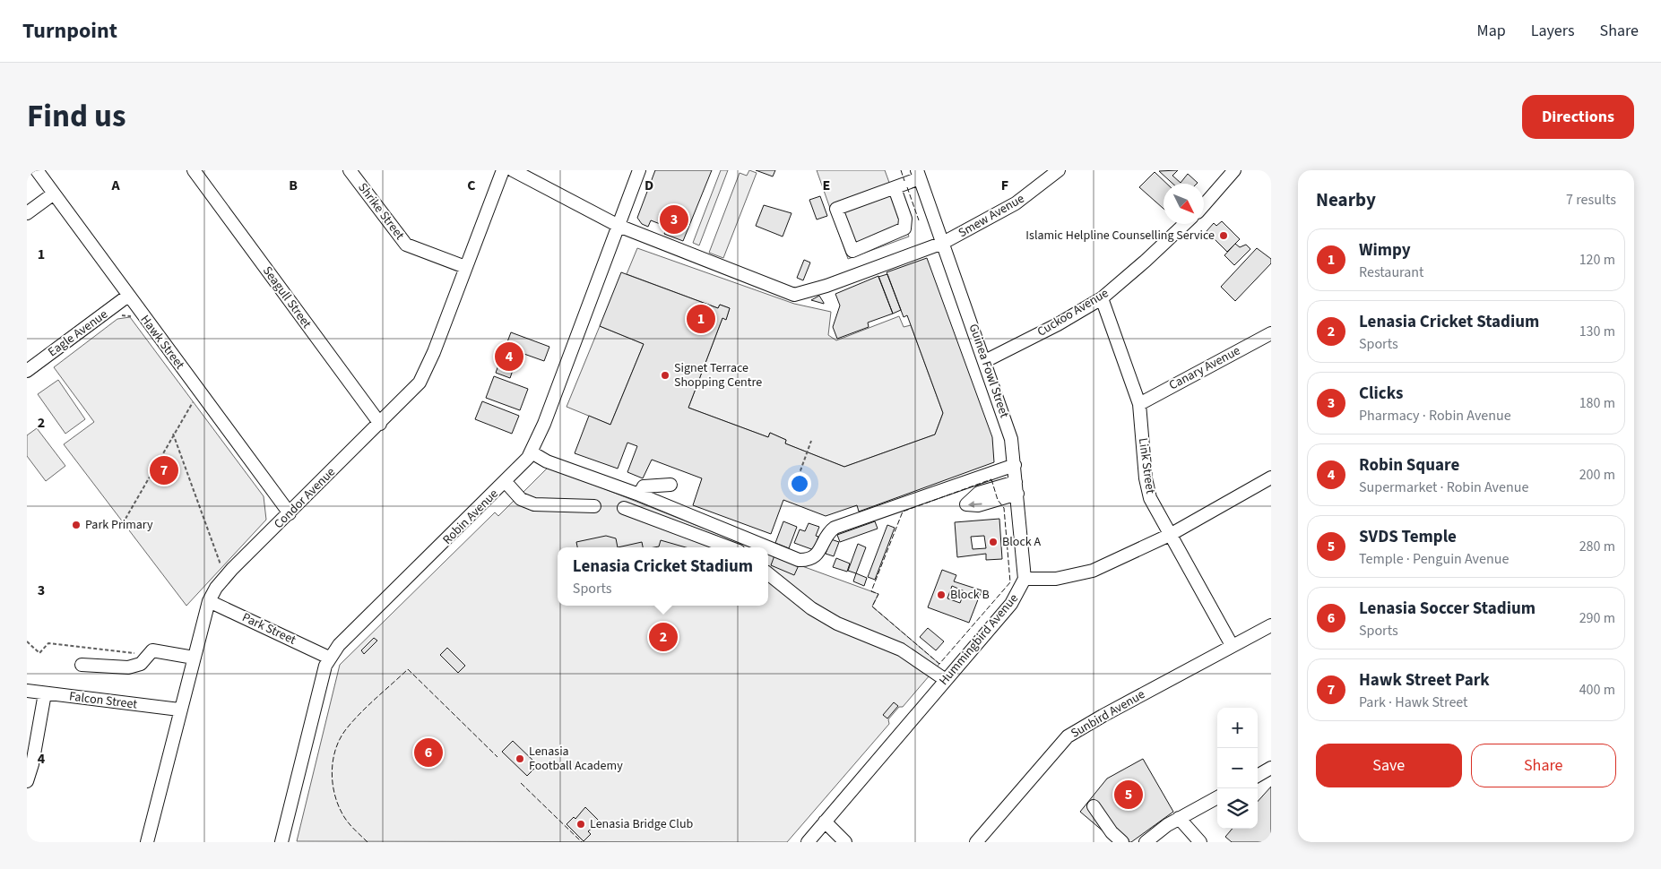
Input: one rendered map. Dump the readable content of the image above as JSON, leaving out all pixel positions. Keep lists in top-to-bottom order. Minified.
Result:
{"streets":{"street":["Shrike Street","Smew Avenue","Seagull Street","Cuckoo Avenue","Eagle Avenue","Hawk Street","Canary Avenue","Guinea Fowl Street","Link Street","Condor Avenue","Robin Avenue","Park Street","Hummingbird Avenue","Falcon Street","Sunbird Avenue"]},"crossings":[["Shrike Street","Condor Avenue"],["Smew Avenue","Guinea Fowl Street"],["Smew Avenue","Robin Avenue"],["Seagull Street","Condor Avenue"],["Cuckoo Avenue","Guinea Fowl Street"],["Cuckoo Avenue","Link Street"],["Eagle Avenue","Hawk Street"],["Hawk Street","Condor Avenue"],["Canary Avenue","Link Street"],["Guinea Fowl Street","Hummingbird Avenue"],["Link Street","Sunbird Avenue"],["Condor Avenue","Park Street"],["Condor Avenue","Falcon Street"],["Robin Avenue","Park Street"]],"places":["Islamic Helpline Counselling Service","Signet Terrace Shopping Centre","Park Primary","Block A","Block B","Lenasia Football Academy","Lenasia Bridge Club"],"north":"bottom right","page":{"header":"Turnpoint","nav":["Map","Layers","Share"],"title":"Find us","buttons":["Directions",["Save","Share"]],"heading":["Nearby","7 results"],"pins":["3","1","4","7","2","6","5"],"list":[{"mark":"1","name":"Wimpy","note":"Restaurant","value":"120 m"},{"mark":"2","name":"Lenasia Cricket Stadium","note":"Sports","value":"130 m"},{"mark":"3","name":"Clicks","note":"Pharmacy · Robin Avenue","value":"180 m"},{"mark":"4","name":"Robin Square","note":"Supermarket · Robin Avenue","value":"200 m"},{"mark":"5","name":"SVDS Temple","note":"Temple · Penguin Avenue","value":"280 m"},{"mark":"6","name":"Lenasia Soccer Stadium","note":"Sports","value":"290 m"},{"mark":"7","name":"Hawk Street Park","note":"Park · Hawk Street","value":"400 m"}],"popup":["Lenasia Cricket Stadium","Sports"],"map_buttons":["+","−"]},"grid":{"columns":["A","B","C","D","E","F"],"rows":["1","2","3","4"]}}
